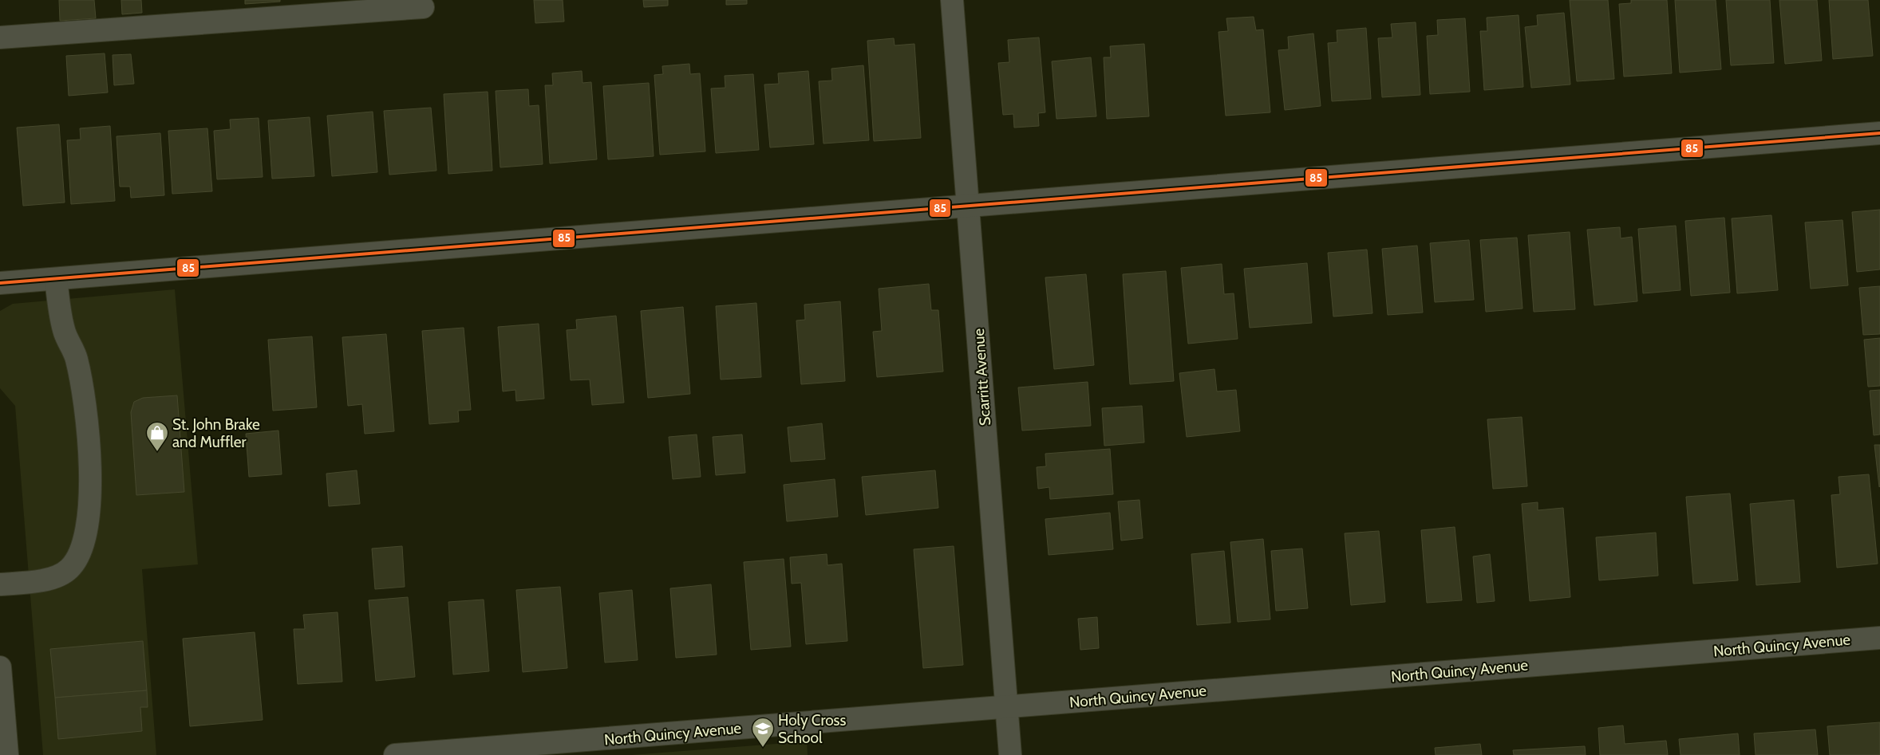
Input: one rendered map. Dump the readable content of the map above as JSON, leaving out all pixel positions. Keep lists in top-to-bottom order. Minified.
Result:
{"streets":{"street":["Scarritt Avenue","North Quincy Avenue"]},"crossings":[["Scarritt Avenue","North Quincy Avenue"]],"places":{"shop":["St. John Brake and Muffler"],"school or university":["Holy Cross School"]},"lines":["transit line 85"]}
